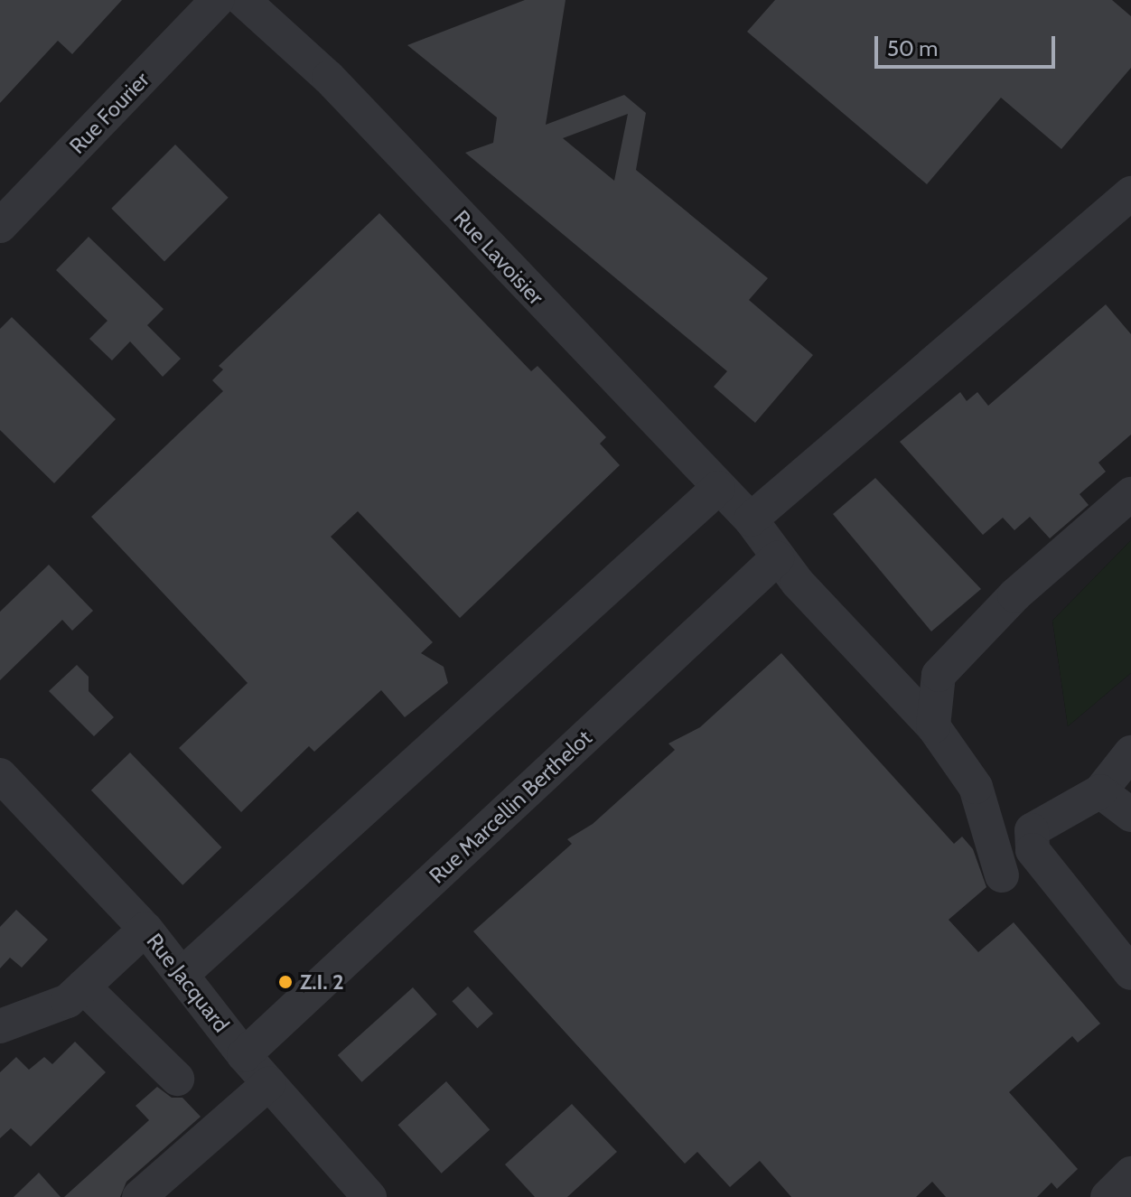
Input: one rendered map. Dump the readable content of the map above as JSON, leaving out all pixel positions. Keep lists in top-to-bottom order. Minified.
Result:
{"streets":{"street":["Rue Fourier","Rue Lavoisier","Rue Marcellin Berthelot","Rue Jacquard"]},"crossings":[["Rue Lavoisier","Rue Marcellin Berthelot"],["Rue Marcellin Berthelot","Rue Jacquard"]],"places":["Z.I. 2"],"scale_bar":"50 m"}
